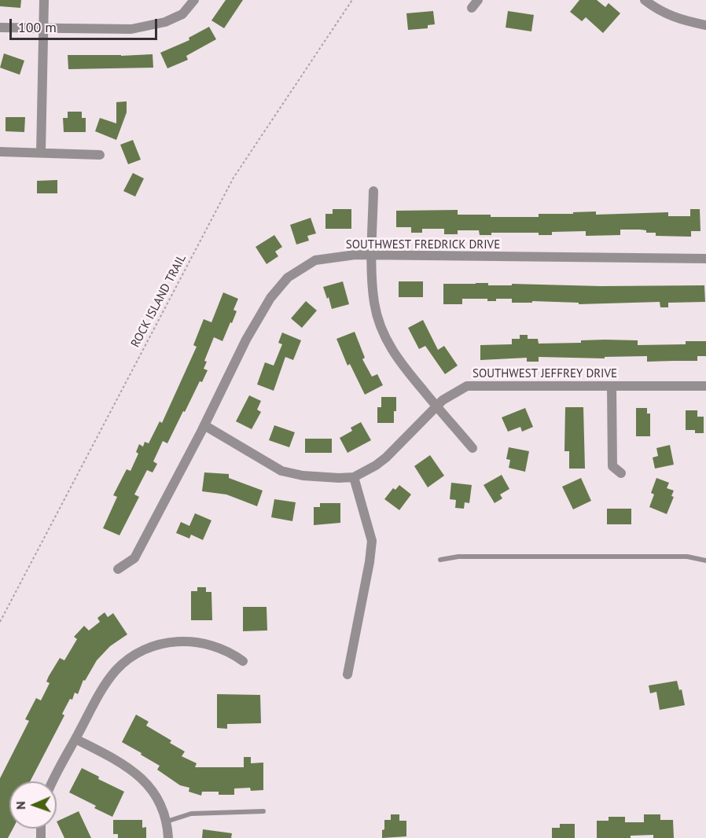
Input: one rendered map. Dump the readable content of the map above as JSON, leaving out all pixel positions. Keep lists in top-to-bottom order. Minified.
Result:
{"streets":{"street":["SOUTHWEST FREDRICK DRIVE","SOUTHWEST JEFFREY DRIVE"],"path":["ROCK ISLAND TRAIL"]},"crossings":[["SOUTHWEST FREDRICK DRIVE","SOUTHWEST JEFFREY DRIVE"]],"scale_bar":"100 m","north":"left"}
